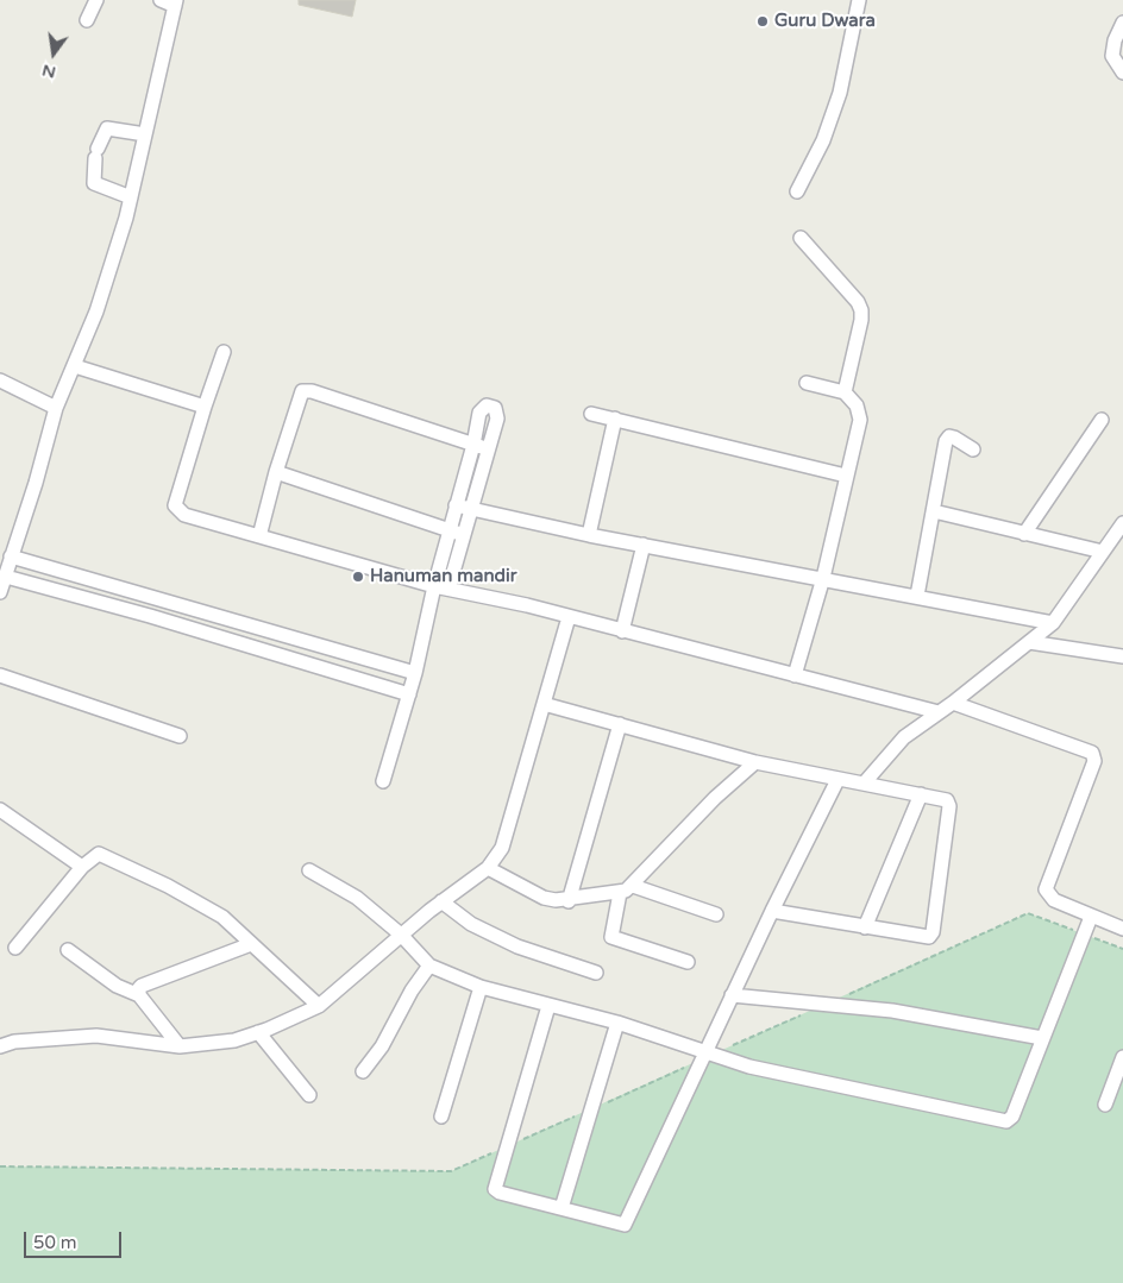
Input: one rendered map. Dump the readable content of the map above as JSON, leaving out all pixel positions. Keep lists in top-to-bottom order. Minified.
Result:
{"places":["Guru Dwara","Hanuman mandir"],"scale_bar":"50 m","north":"bottom"}
